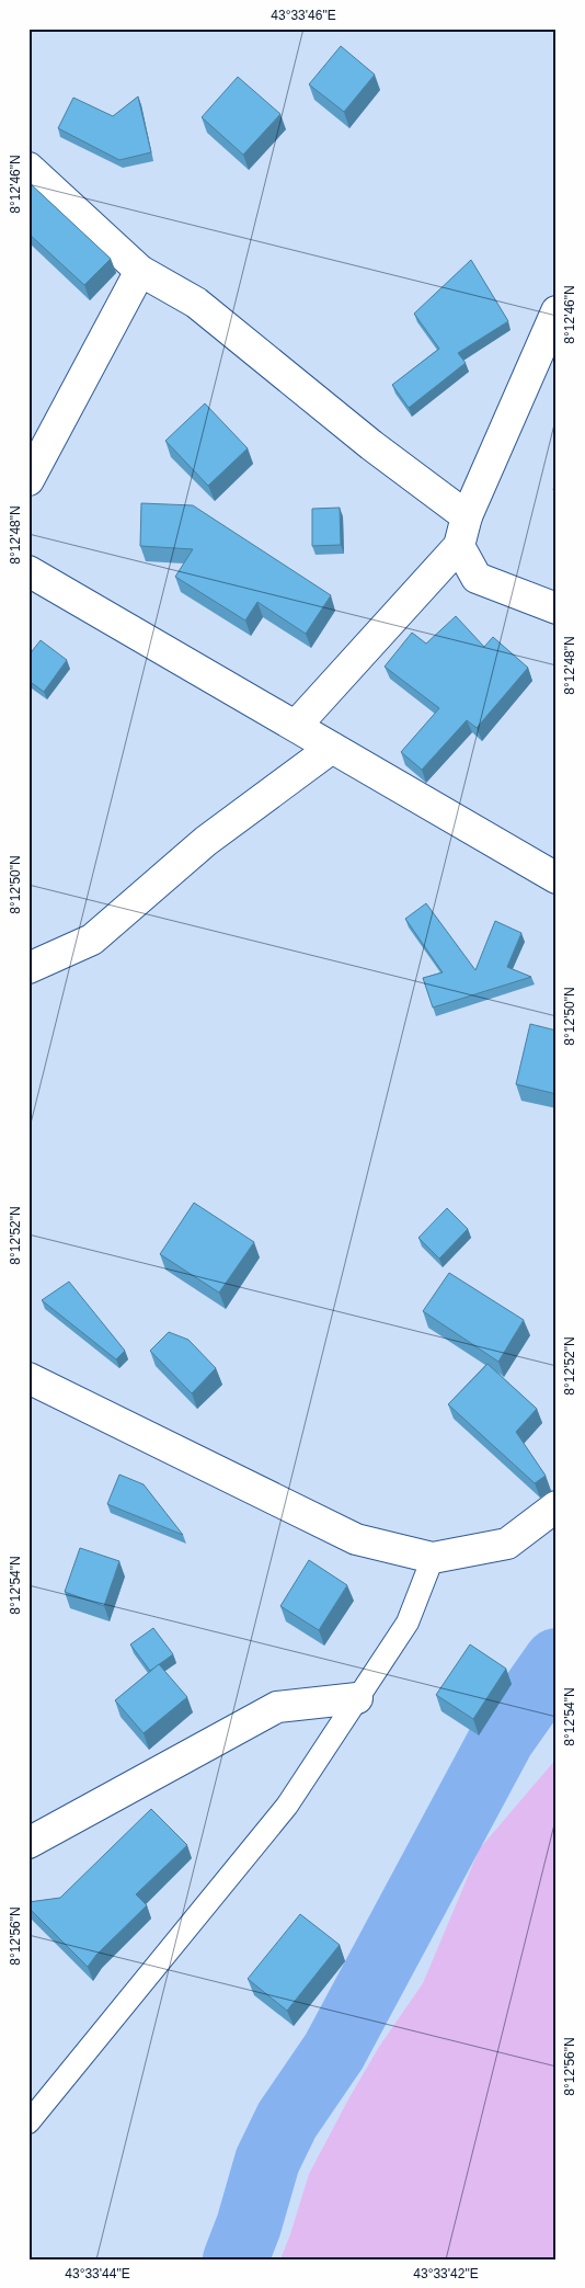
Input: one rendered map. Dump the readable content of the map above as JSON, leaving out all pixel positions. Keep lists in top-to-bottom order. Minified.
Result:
{"coordinates":["43°33'46\"E","8°12'46\"N","8°12'48\"N","8°12'50\"N","8°12'52\"N","8°12'54\"N","8°12'56\"N","43°33'44\"E","43°33'42\"E"]}
